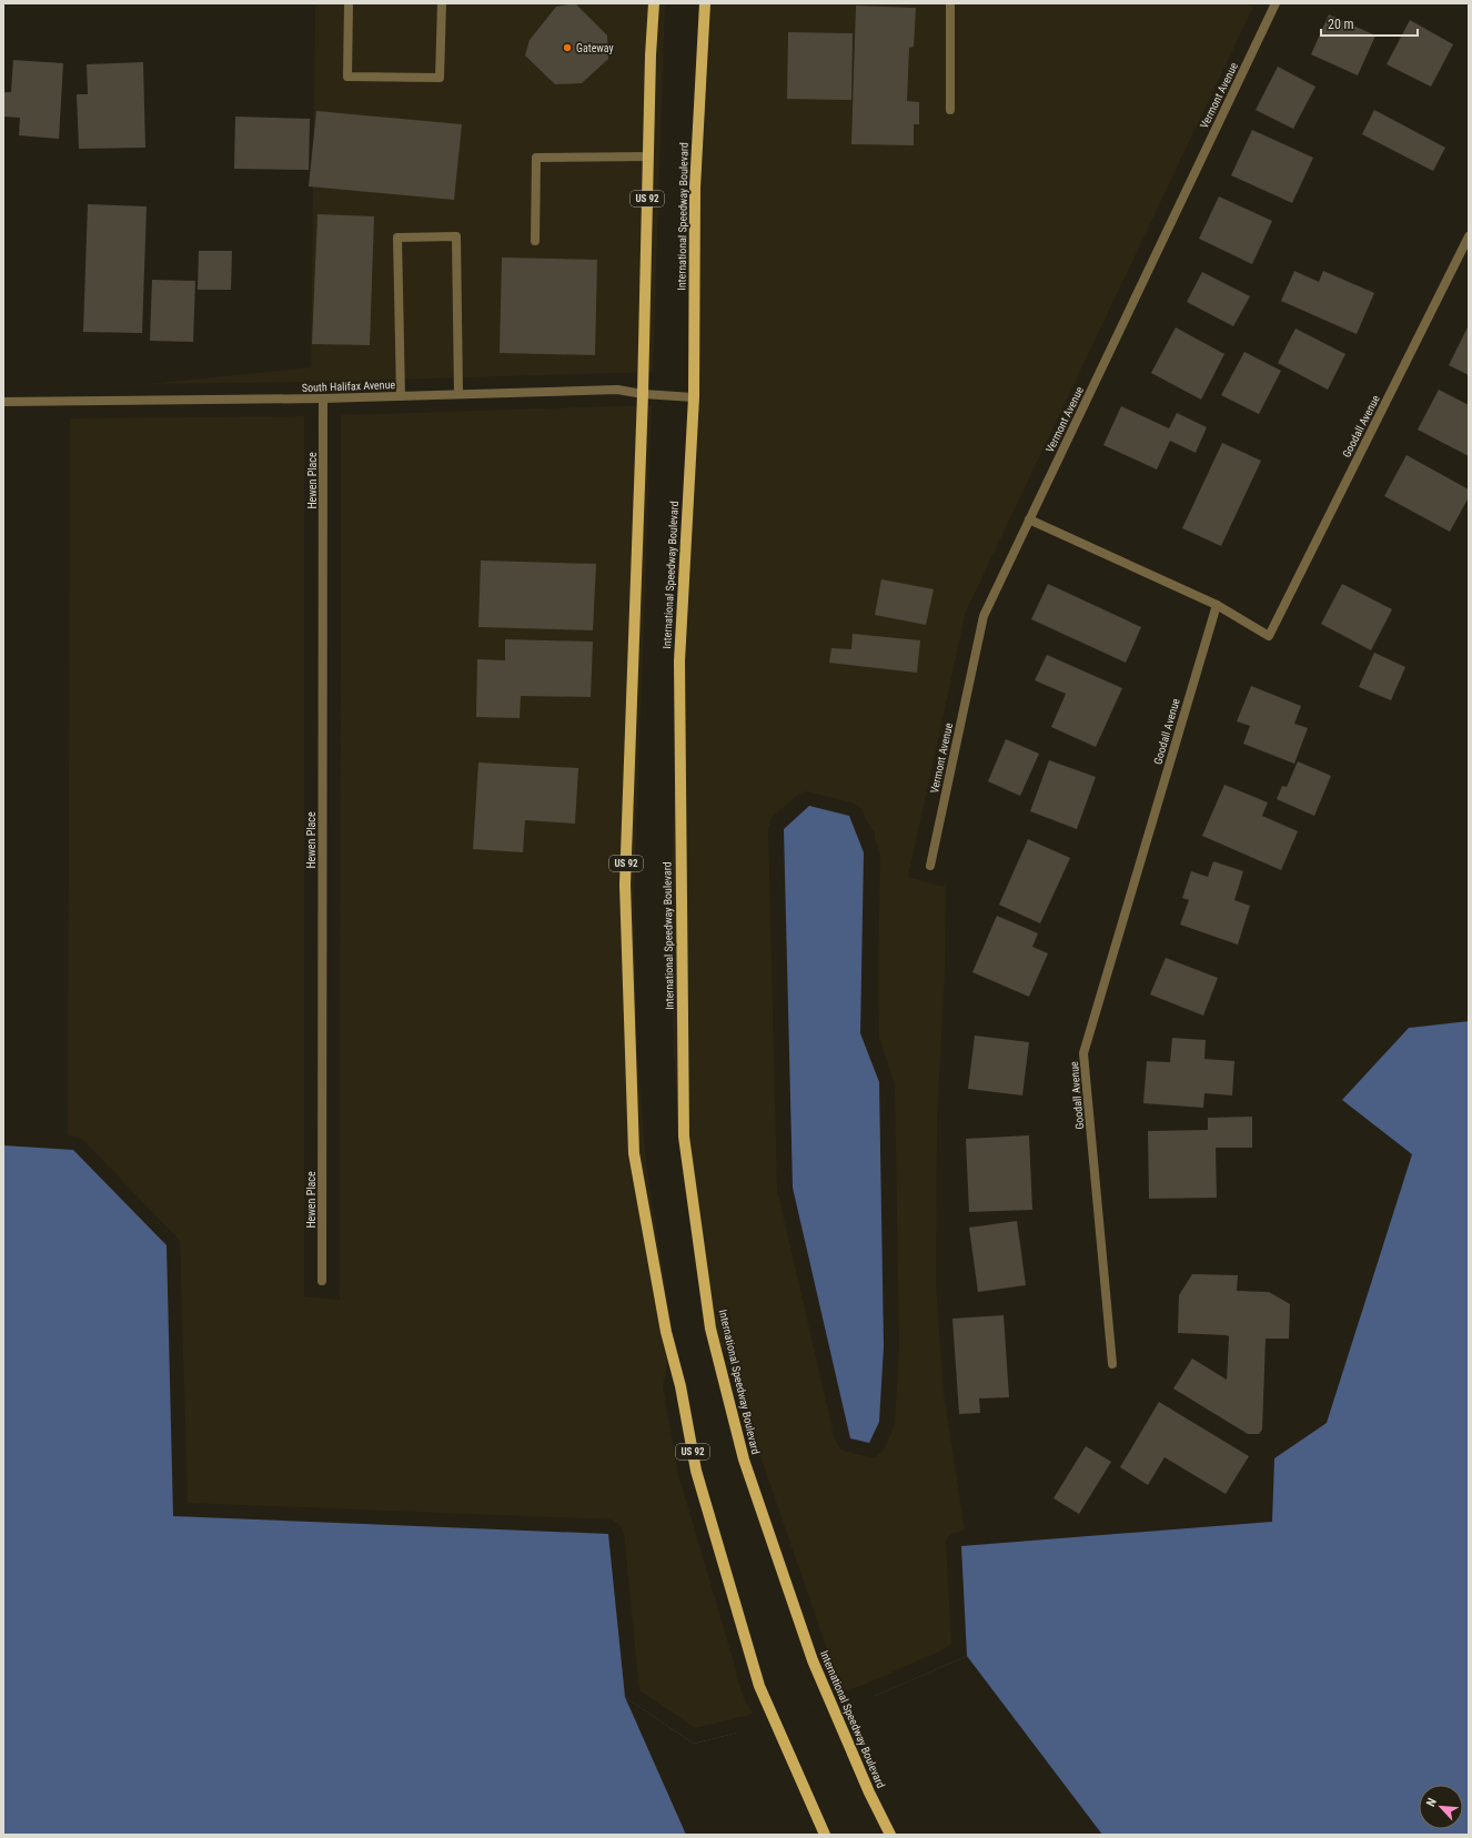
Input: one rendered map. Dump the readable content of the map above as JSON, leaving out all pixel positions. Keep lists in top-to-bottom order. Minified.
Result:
{"streets":{"main road":["US 92","International Speedway Boulevard"],"street":["Vermont Avenue","South Halifax Avenue","Goodall Avenue","Hewen Place"]},"crossings":[["US 92","South Halifax Avenue"],["International Speedway Boulevard","South Halifax Avenue"],["South Halifax Avenue","Hewen Place"]],"places":["Gateway"],"scale_bar":"20 m","north":"top left"}
